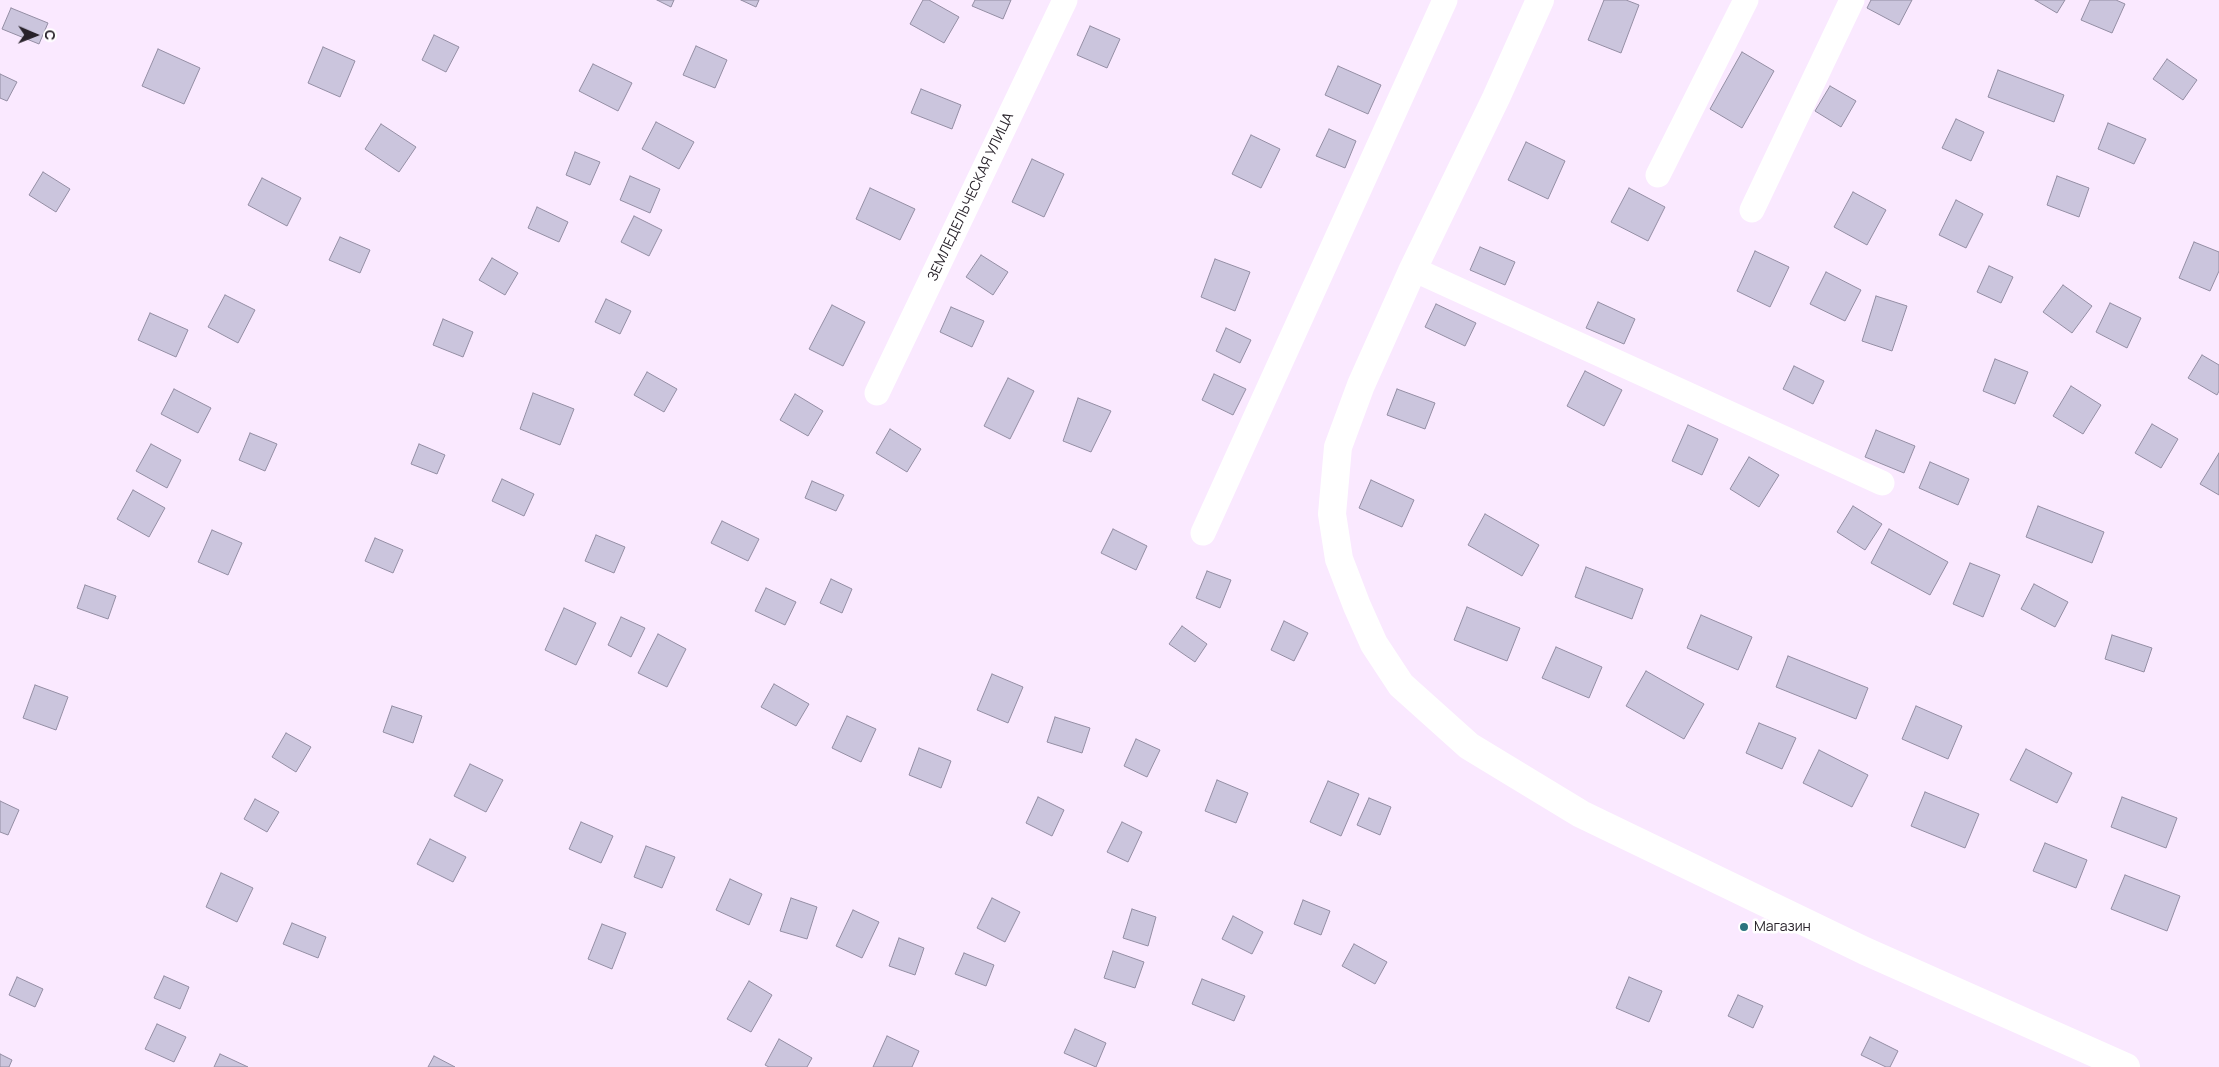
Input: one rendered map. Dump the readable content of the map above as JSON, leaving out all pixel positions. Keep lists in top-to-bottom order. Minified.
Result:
{"streets":{"street":["ЗЕМЛЕДЕЛЬЧЕСКАЯ УЛИЦА"]},"places":["Магазин"],"north":"right"}
